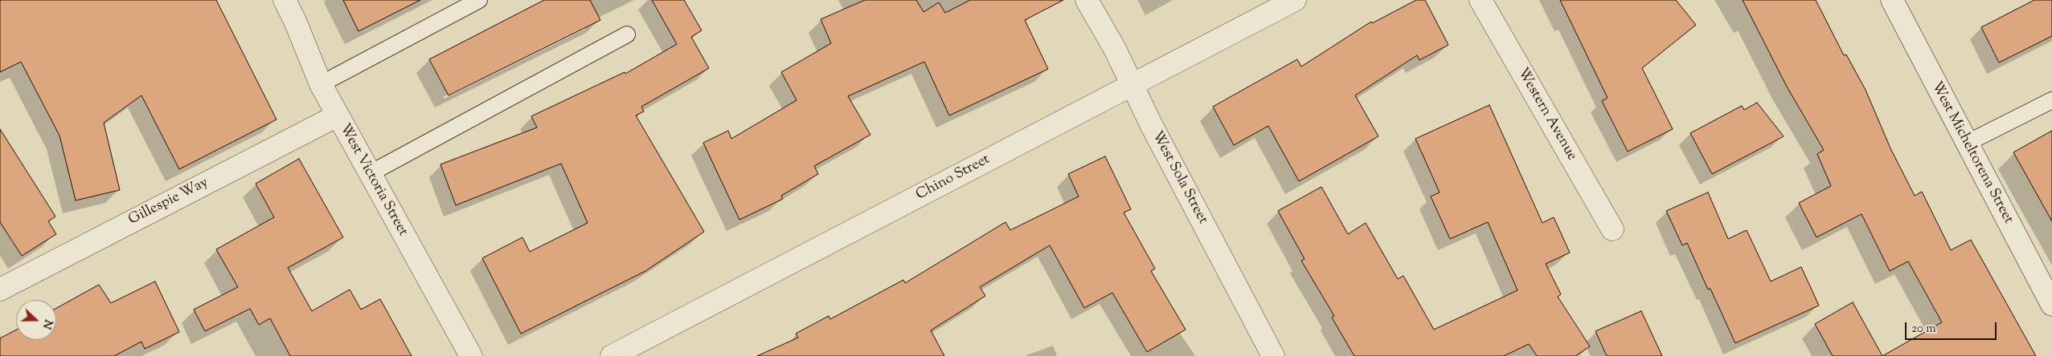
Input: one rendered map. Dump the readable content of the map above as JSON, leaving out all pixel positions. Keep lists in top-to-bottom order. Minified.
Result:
{"streets":{"street":["Western Avenue","West Micheltorena Street","Chino Street","West Sola Street","West Victoria Street","Gillespie Way"]},"crossings":[["Chino Street","West Sola Street"],["West Victoria Street","Gillespie Way"]],"scale_bar":"20 m","north":"right"}
